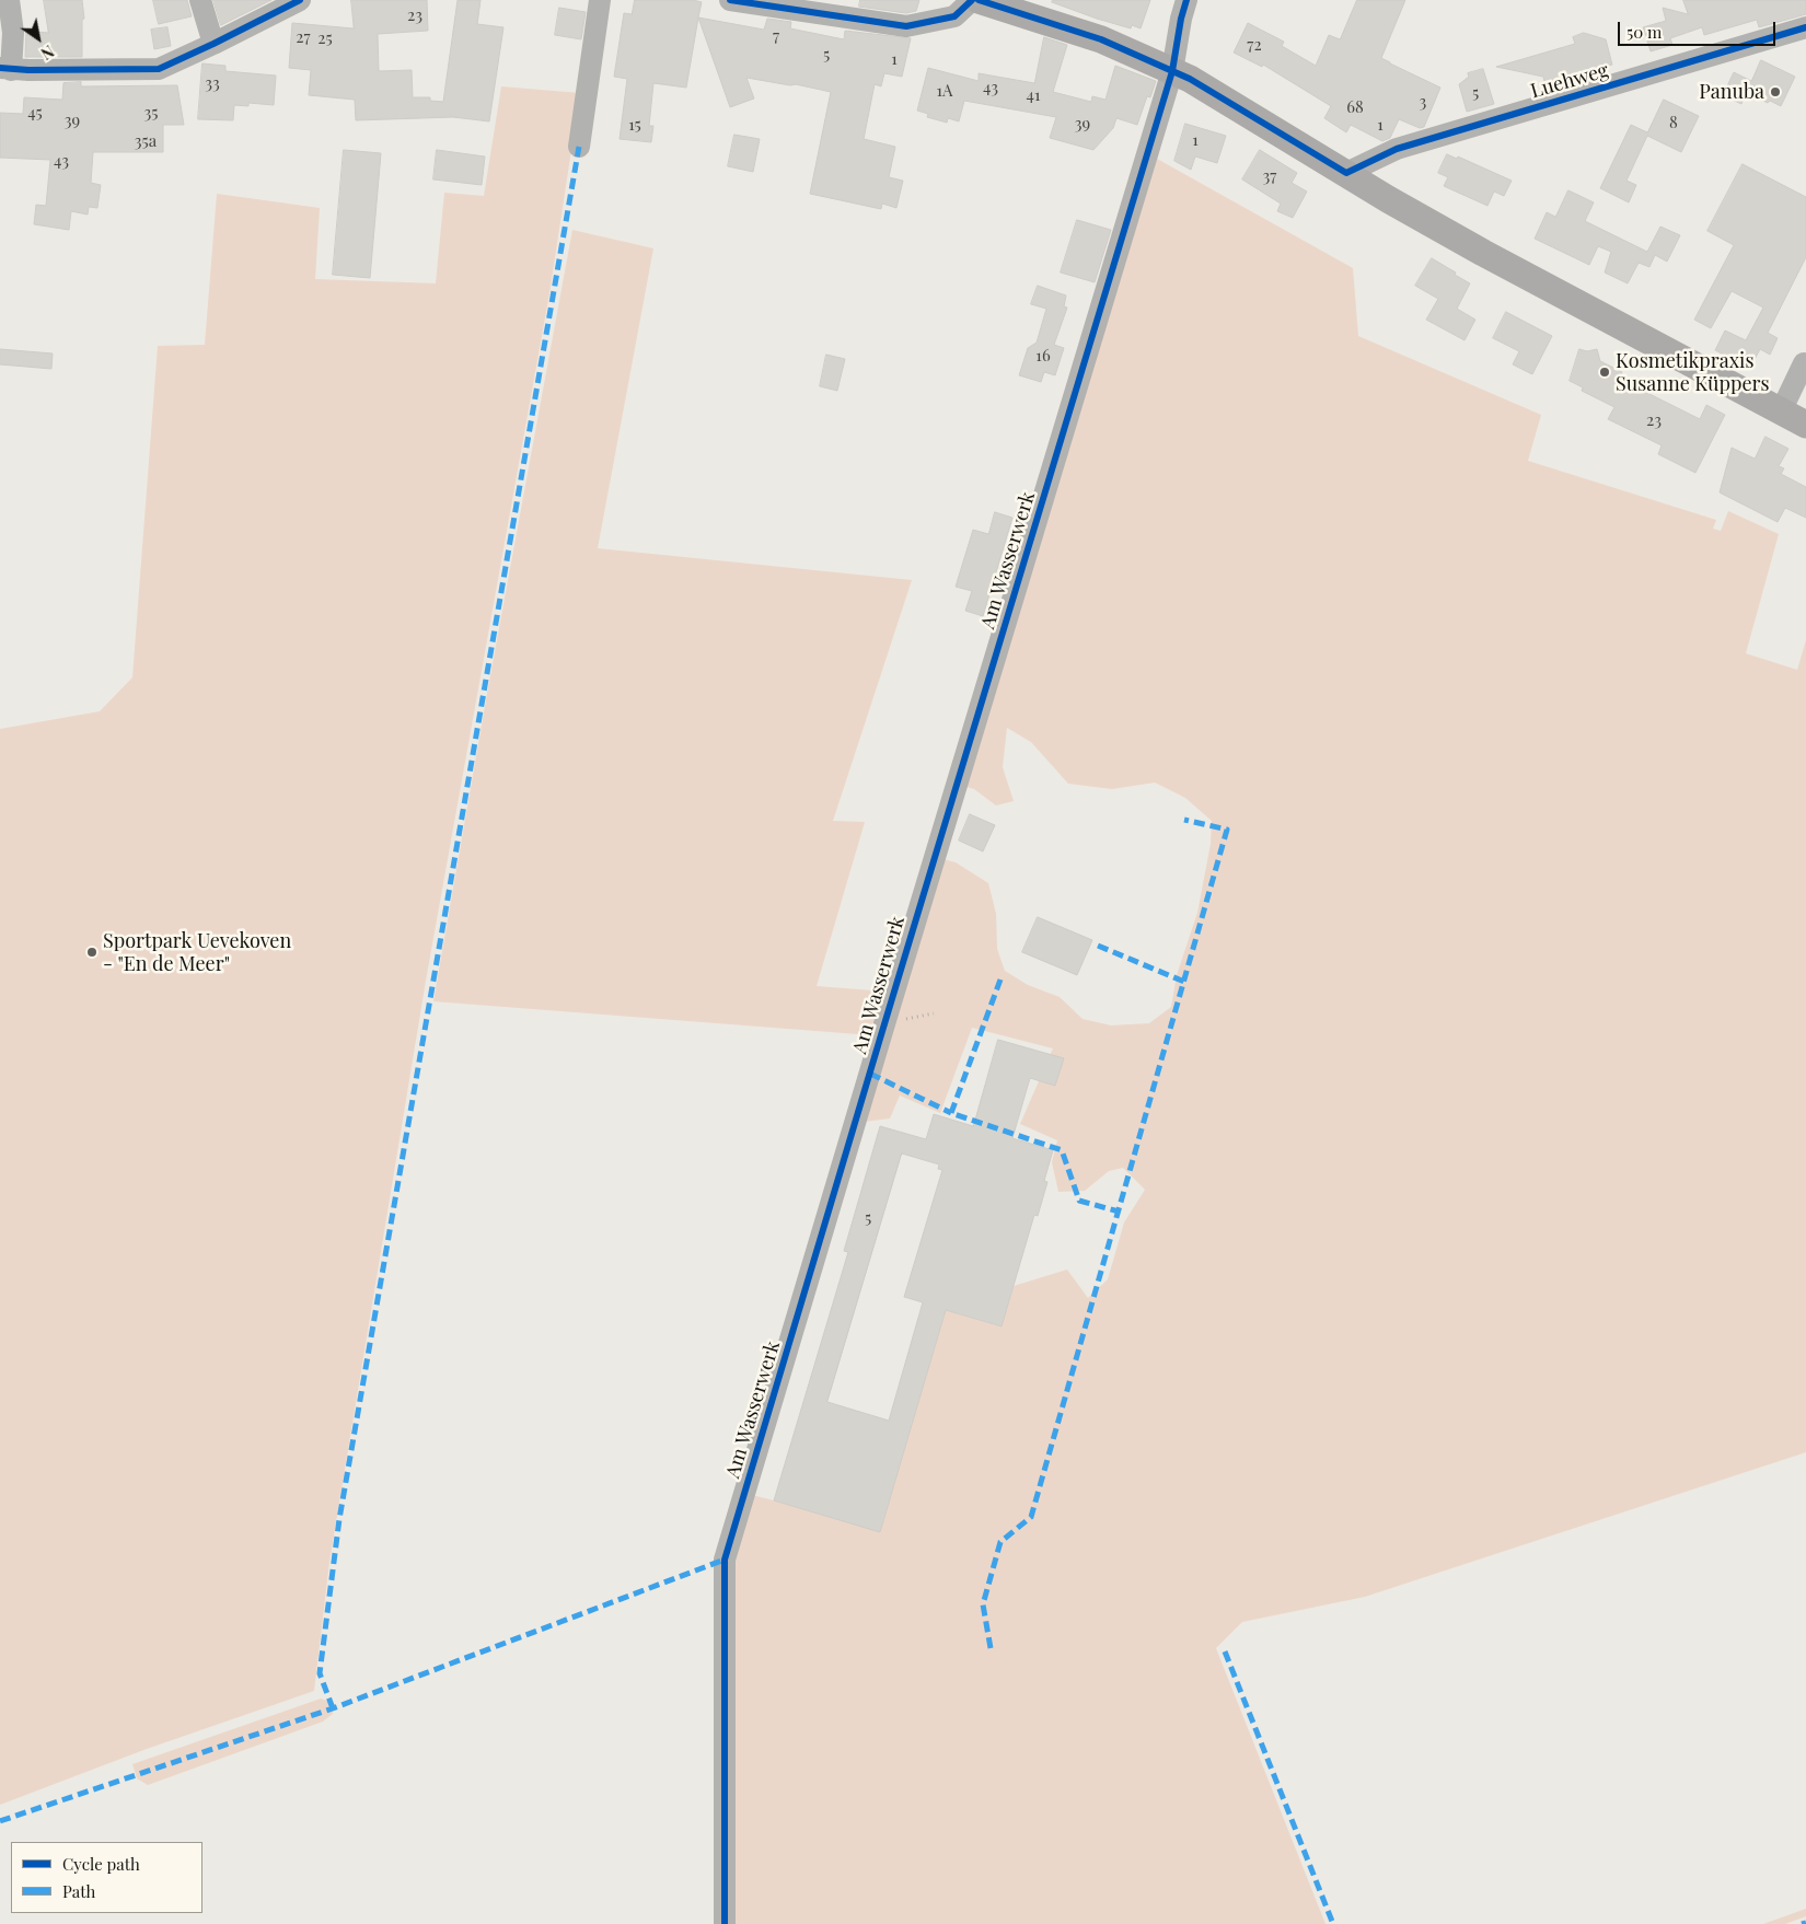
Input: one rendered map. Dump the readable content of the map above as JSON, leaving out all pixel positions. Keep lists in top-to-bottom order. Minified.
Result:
{"streets":{"street":["Luehweg","Am Wasserwerk"]},"places":["Panuba","Kosmetikpraxis Susanne Küppers","Sportpark Uevekoven - \"En de Meer\""],"house_numbers":["23","7","27","25","72","5","1","33","43","1A","5","41","3","68","45","35","39","8","39","15","1","1","35a","43","37","16","23","5"],"legend":["Cycle path","Path"],"scale_bar":"50 m","north":"bottom right"}
